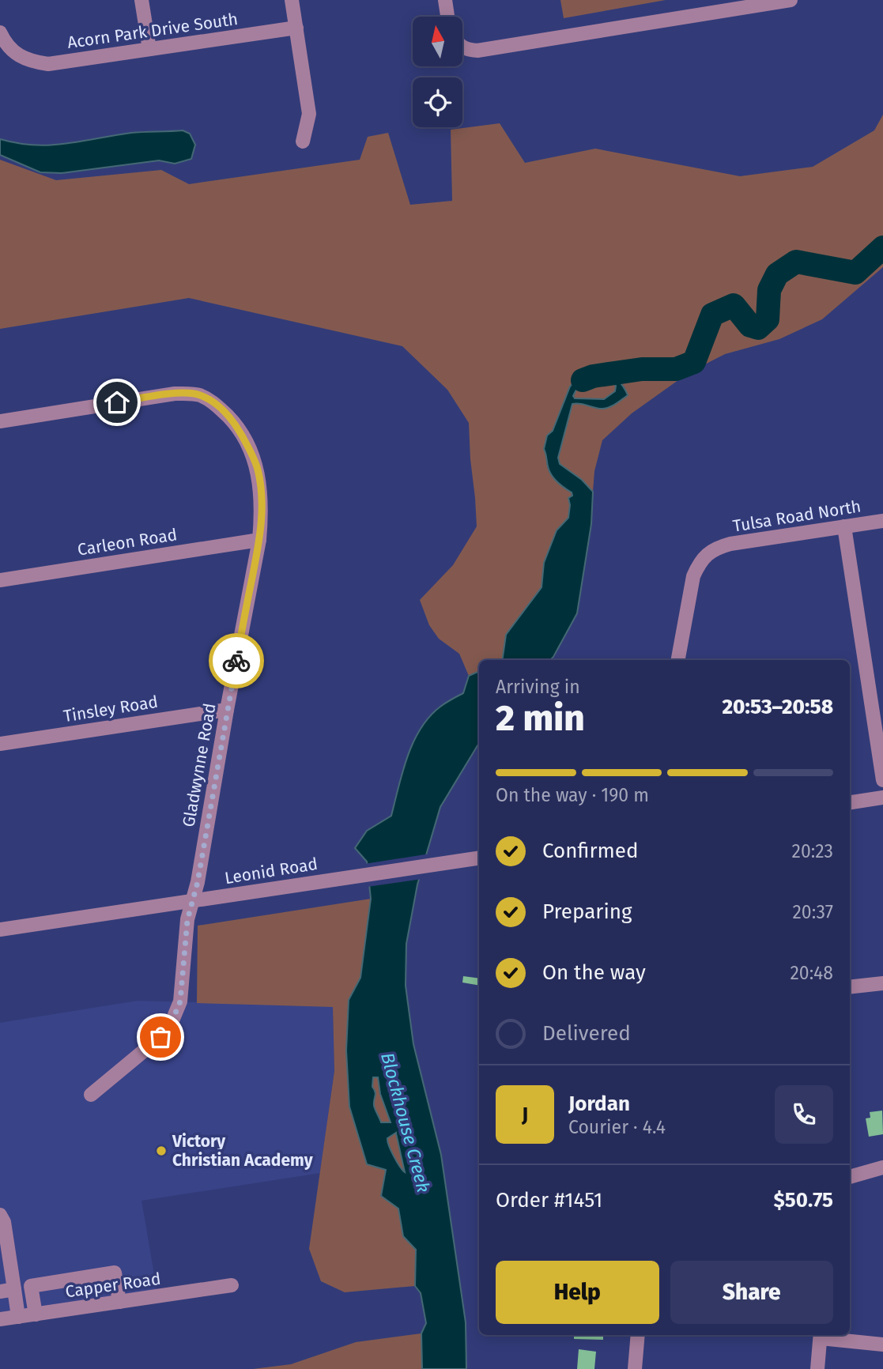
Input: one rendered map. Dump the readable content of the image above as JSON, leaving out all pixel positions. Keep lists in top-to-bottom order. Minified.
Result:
{"streets":{"street":["Acorn Park Drive South","Tulsa Road North","Carleon Road","Tinsley Road","Gladwynne Road","Leonid Road","Capper Road"]},"crossings":[["Carleon Road","Gladwynne Road"],["Tinsley Road","Gladwynne Road"],["Gladwynne Road","Leonid Road"]],"water":["Blockhouse Creek"],"places":["Victory Christian Academy"],"north":"top","page":{"heading":["2 min","Arriving in","20:53–20:58"],"panel":["Jordan","Courier · 4.4","Order #1451","$50.75"],"bar":"On the way · 190 m","list":[["Confirmed","20:23"],["Preparing","20:37"],["On the way","20:48"],"Delivered"],"round":"J","buttons":["Help","Share"]}}
